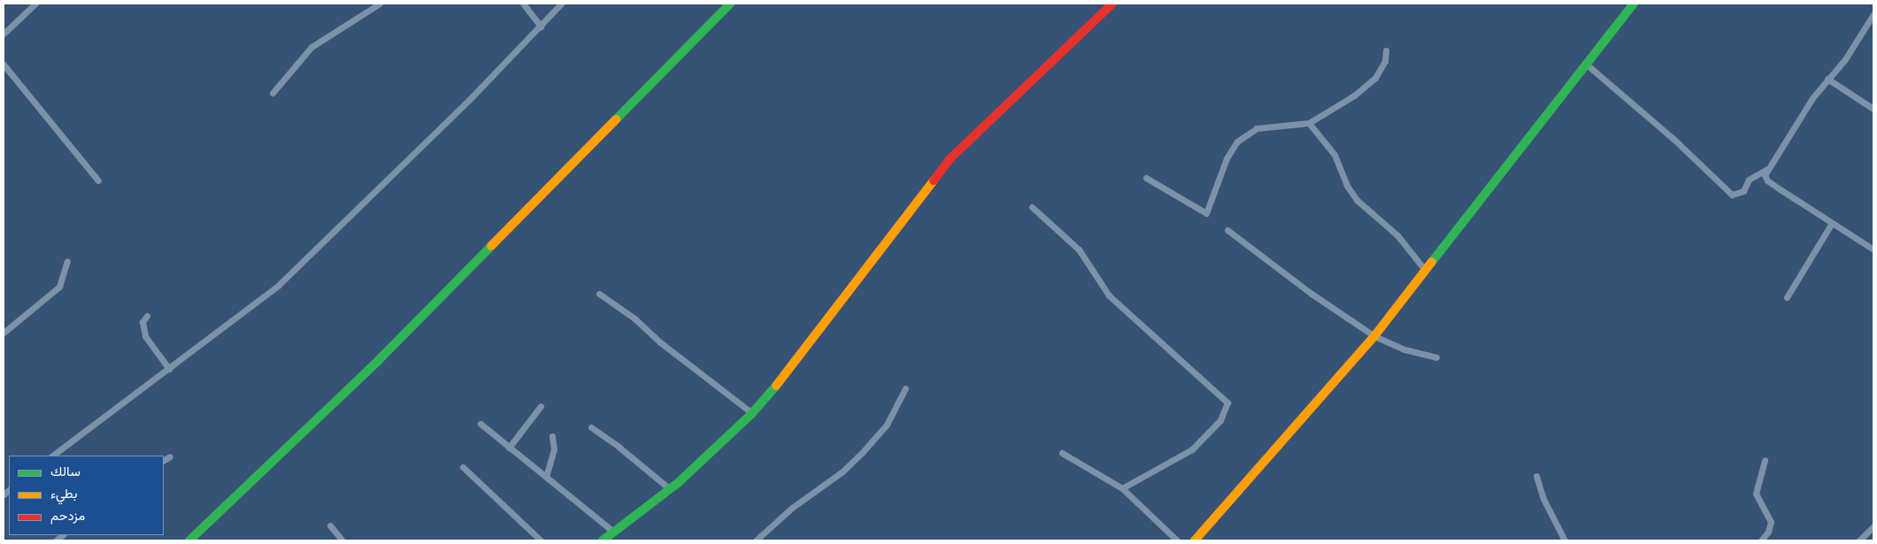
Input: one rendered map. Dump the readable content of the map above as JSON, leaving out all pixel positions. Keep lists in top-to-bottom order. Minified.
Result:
{"legend":["سالك","بطيء","مزدحم"]}
